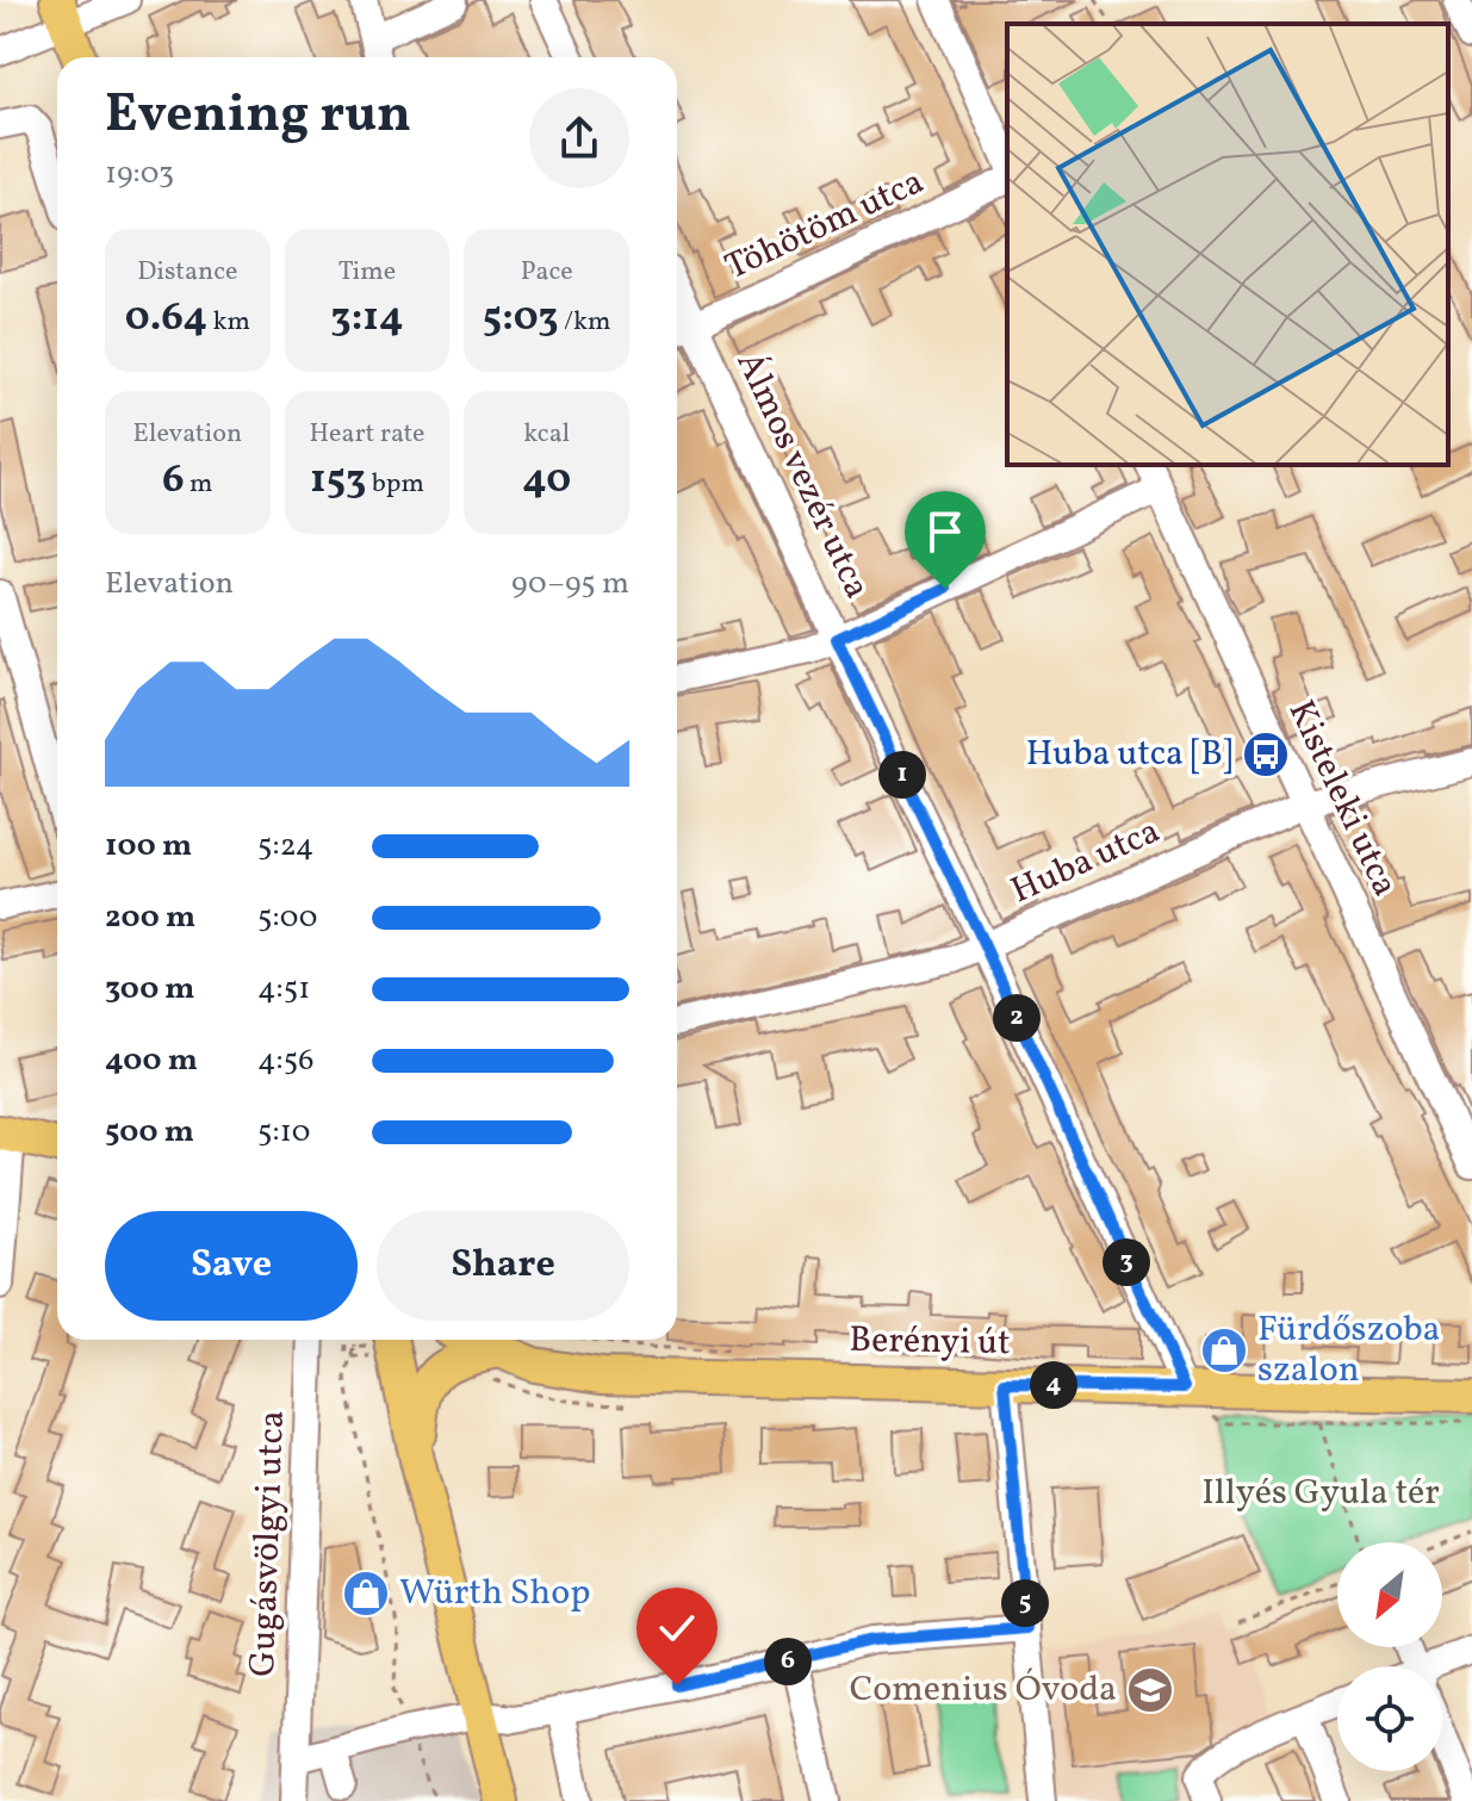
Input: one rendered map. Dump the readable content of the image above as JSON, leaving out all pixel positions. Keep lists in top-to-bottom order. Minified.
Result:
{"streets":{"main road":["Berényi út"],"street":["Töhötöm utca","Álmos vezér utca","Kisteleki utca","Huba utca","Gugásvölgyi utca"]},"crossings":[["Töhötöm utca","Álmos vezér utca"],["Álmos vezér utca","Huba utca"],["Álmos vezér utca","Berényi út"],["Kisteleki utca","Huba utca"]],"parks":["Illyés Gyula tér"],"places":{"bus stop":["Huba utca [B]"],"shop":["Fürdőszoba szalon","Würth Shop"],"school or university":["Comenius Óvoda"]},"north":"bottom left","page":{"heading":["Evening run","19:03"],"stats":[["Distance","0.64 km"],["Time","3:14"],["Pace","5:03 /km"],["Elevation","6 m"],["Heart rate","153 bpm"],["kcal","40"]],"chart":["Elevation","90–95 m"],"pins":["1","2","3","4","5","6"],"list":[{"name":"100 m","note":"5:24"},{"name":"200 m","note":"5:00"},{"name":"300 m","note":"4:51"},{"name":"400 m","note":"4:56"},{"name":"500 m","note":"5:10"}],"buttons":["Save","Share"]}}
